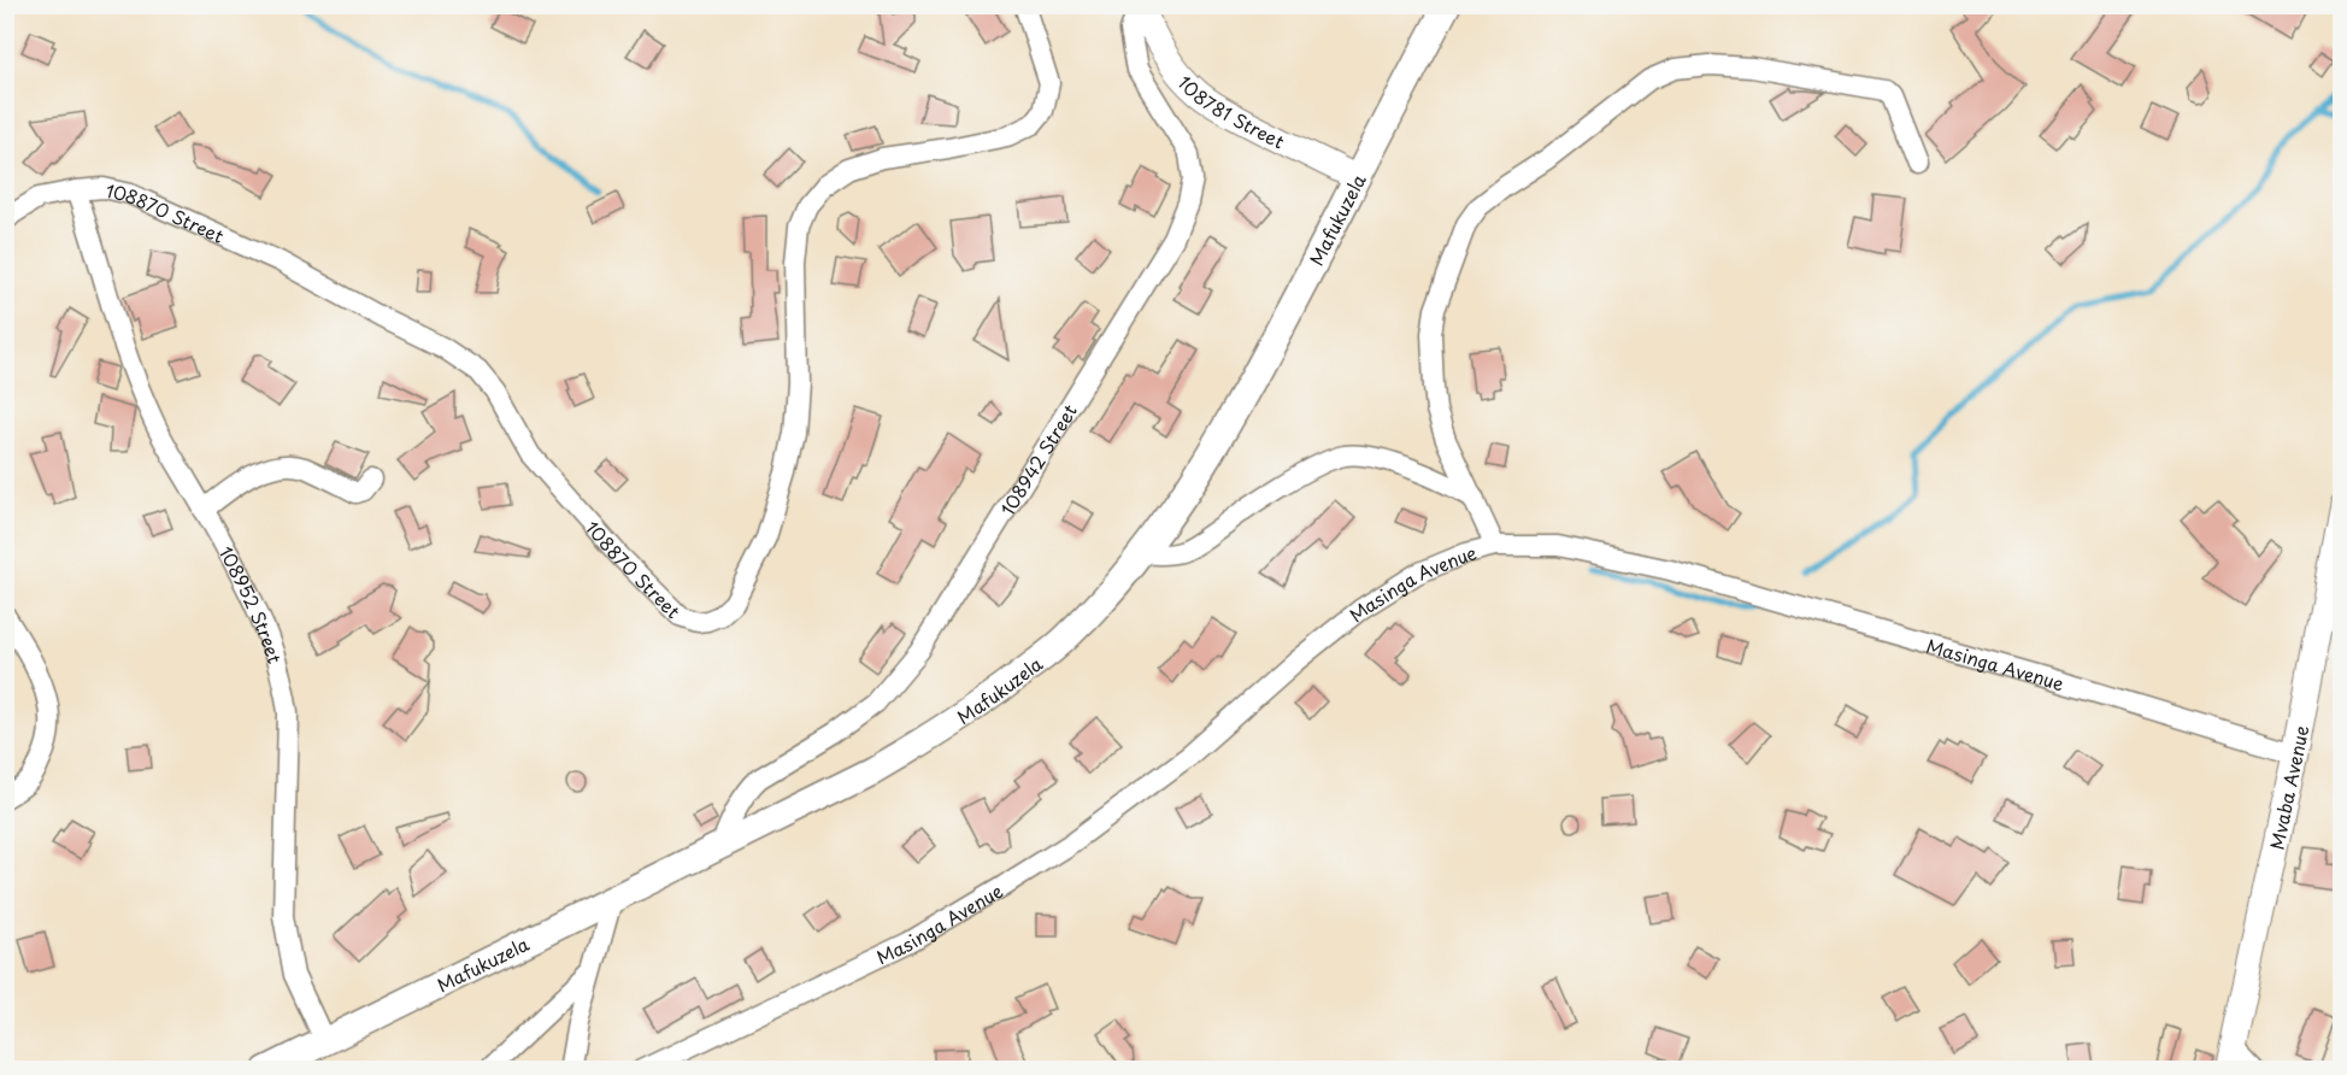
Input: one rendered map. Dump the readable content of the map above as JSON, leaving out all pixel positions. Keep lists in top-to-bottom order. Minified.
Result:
{"streets":{"main road":["Mafukuzela"],"street":["108781 Street","108870 Street","108942 Street","Masinga Avenue","108952 Street","Mvaba Avenue"]},"crossings":[["108781 Street","Mafukuzela"],["108781 Street","108942 Street"],["108870 Street","108952 Street"],["Mafukuzela","108942 Street"],["Mafukuzela","108952 Street"],["Masinga Avenue","Mvaba Avenue"]]}
